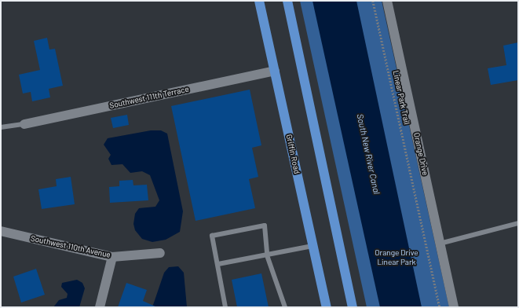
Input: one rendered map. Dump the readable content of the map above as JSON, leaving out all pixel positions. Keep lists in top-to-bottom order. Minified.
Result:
{"streets":{"main road":["Griffin Road"],"street":["Southwest 111th Terrace","Orange Drive","Southwest 110th Avenue"],"path":["Linear Park Trail"]},"crossings":[["Southwest 111th Terrace","Griffin Road"]],"water":["South New River Canal"],"parks":["Orange Drive Linear Park"]}
